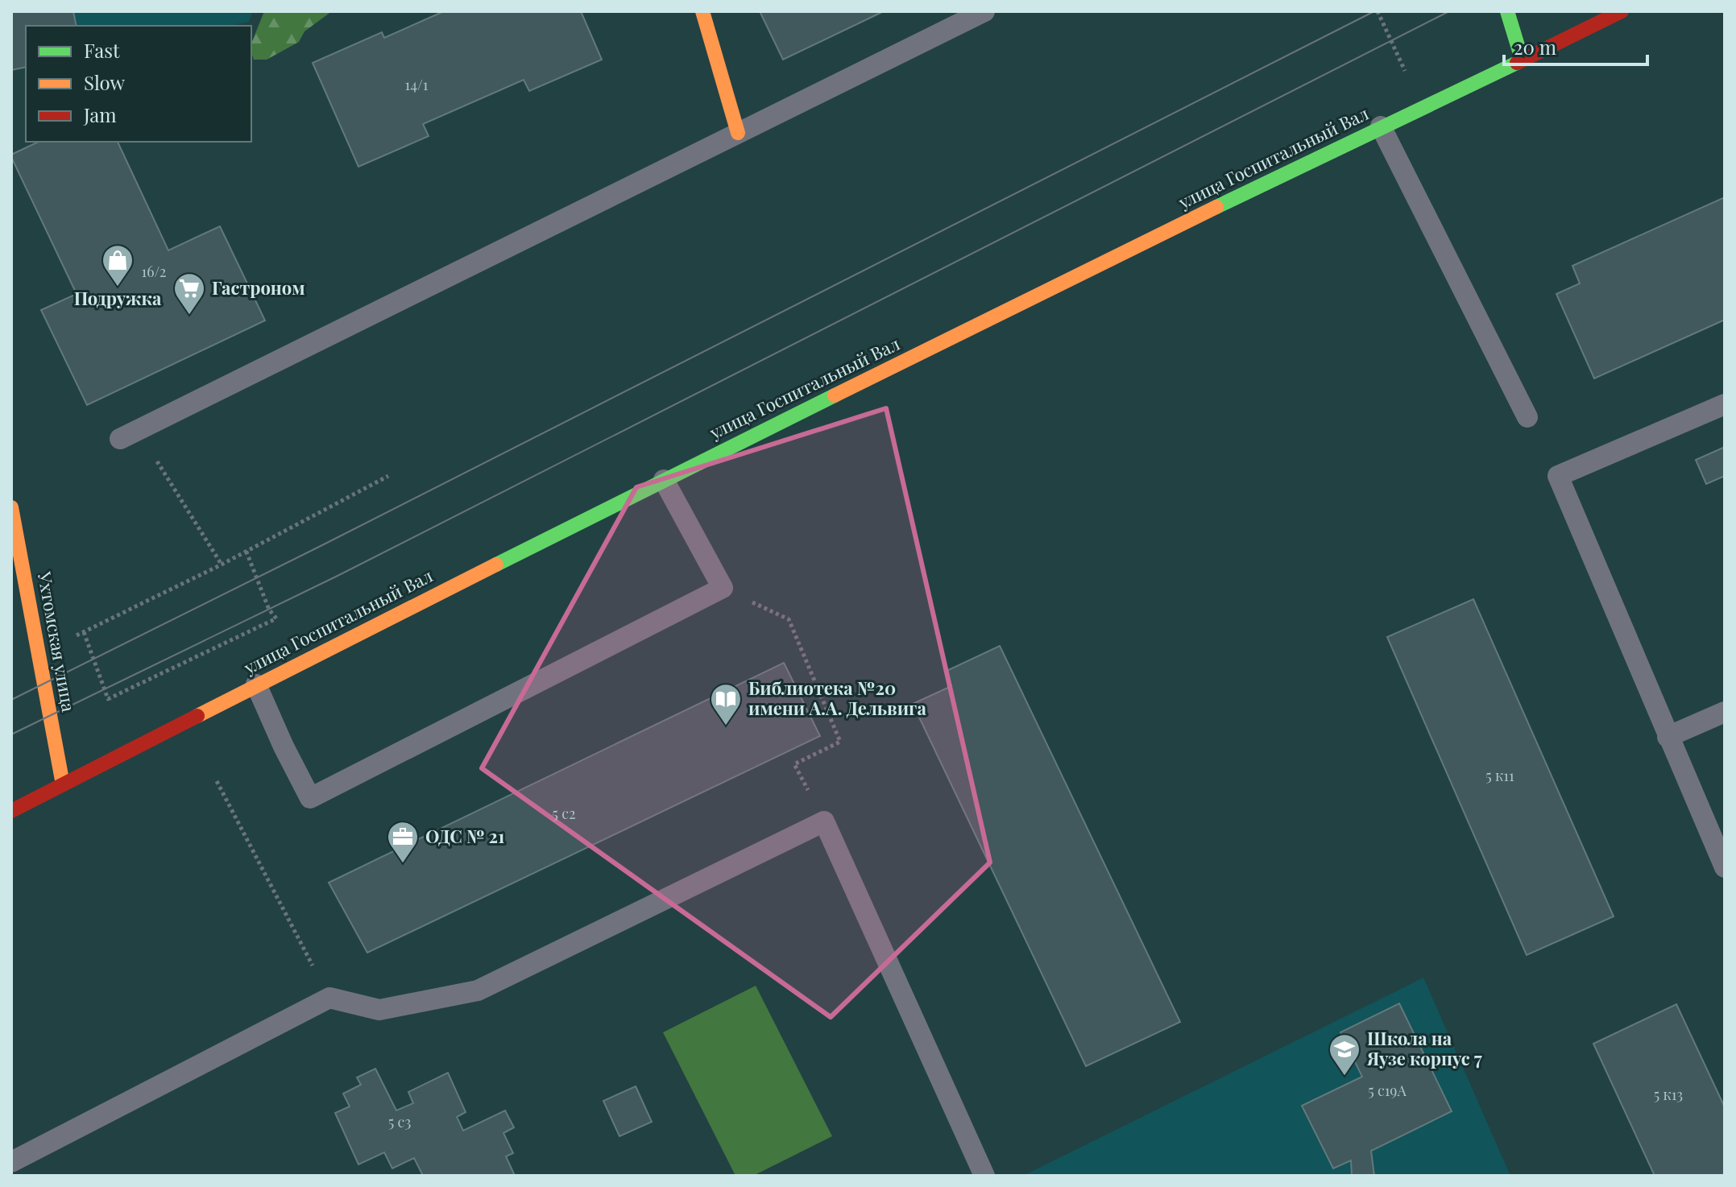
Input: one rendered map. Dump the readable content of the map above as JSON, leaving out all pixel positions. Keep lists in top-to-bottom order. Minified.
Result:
{"streets":{"main road":["улица Госпитальный Вал","Ухтомская улица"]},"crossings":[["улица Госпитальный Вал","Ухтомская улица"]],"places":{"shop":["Подружка"],"supermarket":["Гастроном"],"library":["Библиотека №20 имени А.А. Дельвига"],"office":["ОДС № 21"],"school or university":["Школа на Яузе корпус 7"]},"house_numbers":["14/1","16/2","5 к11","5 с2","5 с19А","5 к13","5 с3"],"legend":["Fast","Slow","Jam"],"scale_bar":"20 m"}
